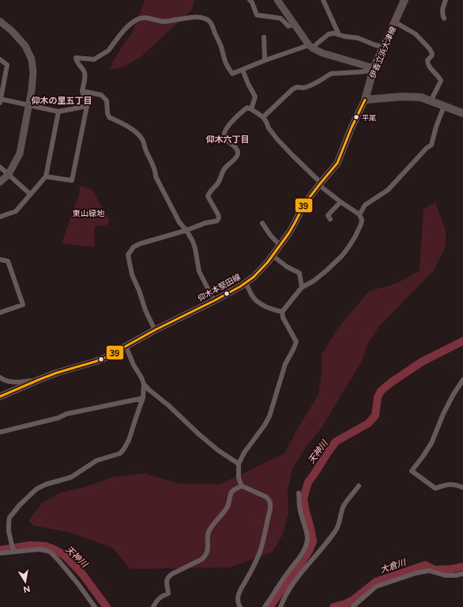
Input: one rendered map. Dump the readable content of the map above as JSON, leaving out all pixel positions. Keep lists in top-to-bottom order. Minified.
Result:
{"streets":{"main road":["伊香立浜大津線","仰木本堅田線"]},"crossings":[["伊香立浜大津線","仰木本堅田線"]],"districts":["仰木の里五丁目","仰木六丁目"],"water":["天神川","大倉川"],"parks":["東山緑地"],"places":["平尾"],"lines":["transit line 39"],"north":"bottom"}
